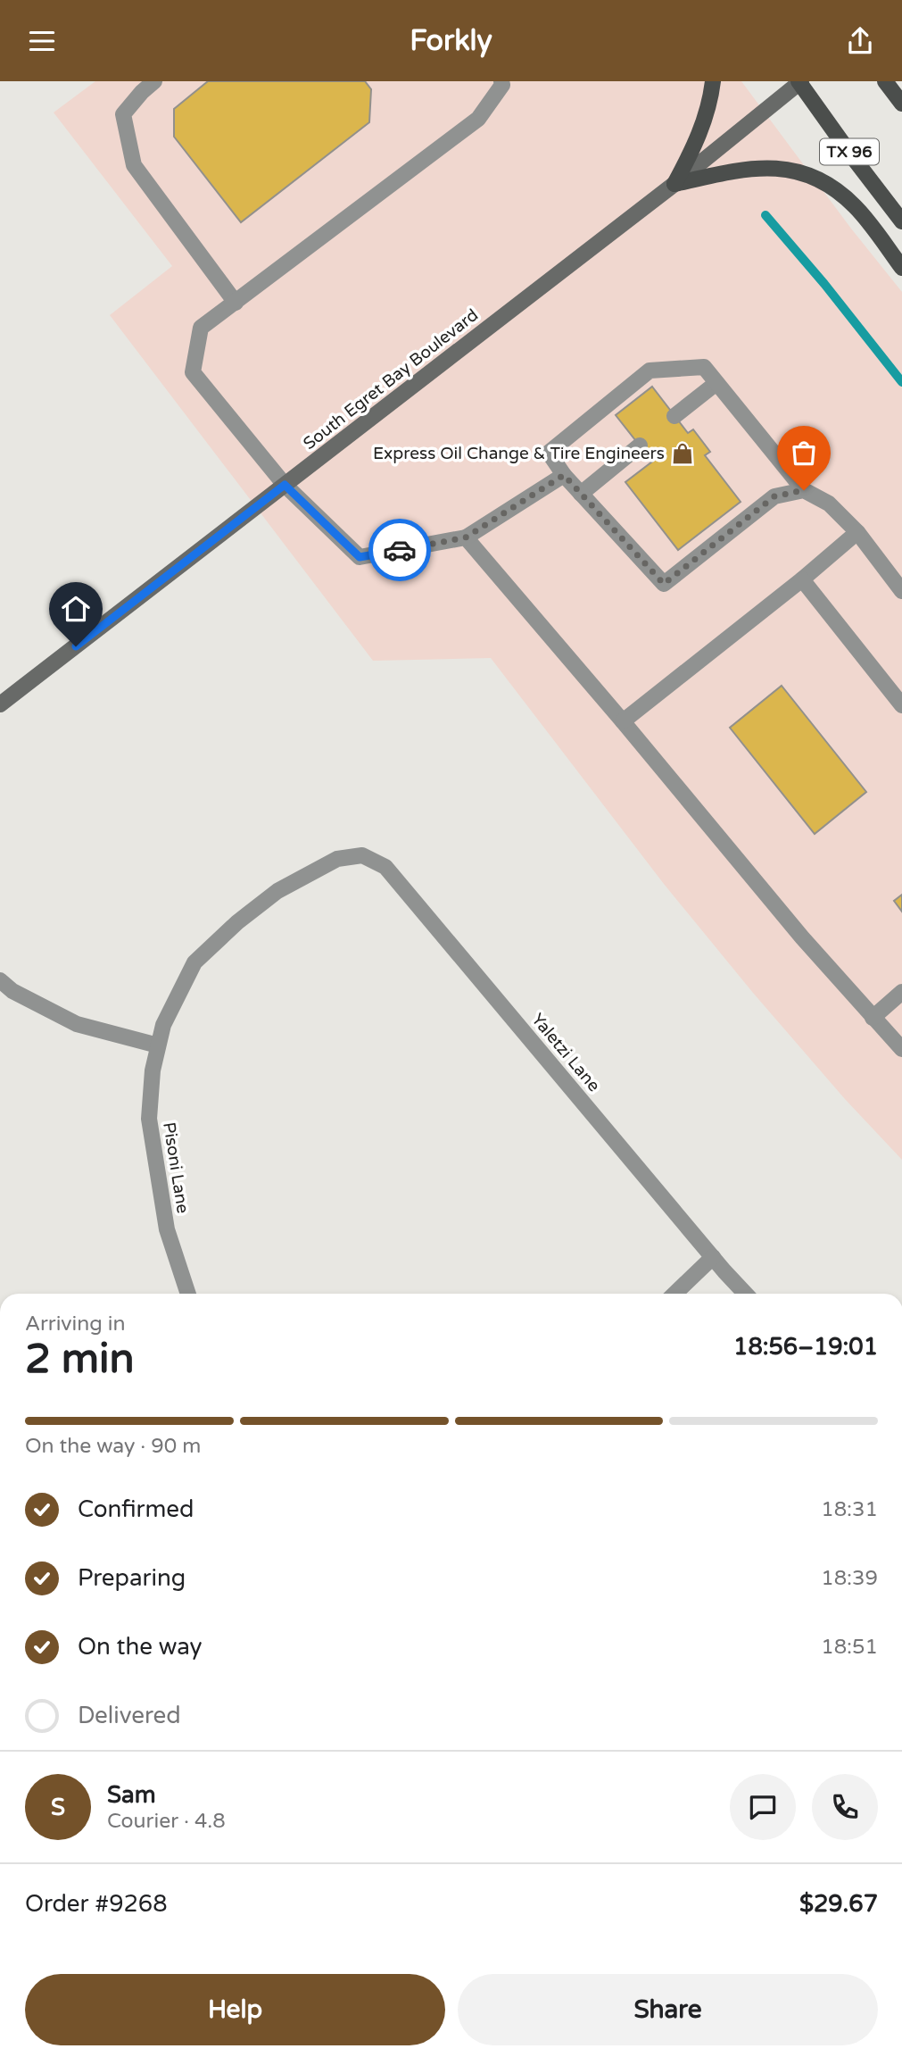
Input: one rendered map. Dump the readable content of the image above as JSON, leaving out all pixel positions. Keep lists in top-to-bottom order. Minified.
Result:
{"streets":{"main road":["TX 96","South Egret Bay Boulevard"],"street":["Yaletzi Lane","Pisoni Lane"]},"crossings":[["TX 96","South Egret Bay Boulevard"],["Yaletzi Lane","Pisoni Lane"]],"places":{"shop":["Express Oil Change & Tire Engineers"]},"page":{"header":"Forkly","heading":["2 min","Arriving in","18:56–19:01"],"panel":["Sam","Courier · 4.8","Order #9268","$29.67"],"bar":"On the way · 90 m","list":[["Confirmed","18:31"],["Preparing","18:39"],["On the way","18:51"],"Delivered"],"round":"S","buttons":["Help","Share"]}}
